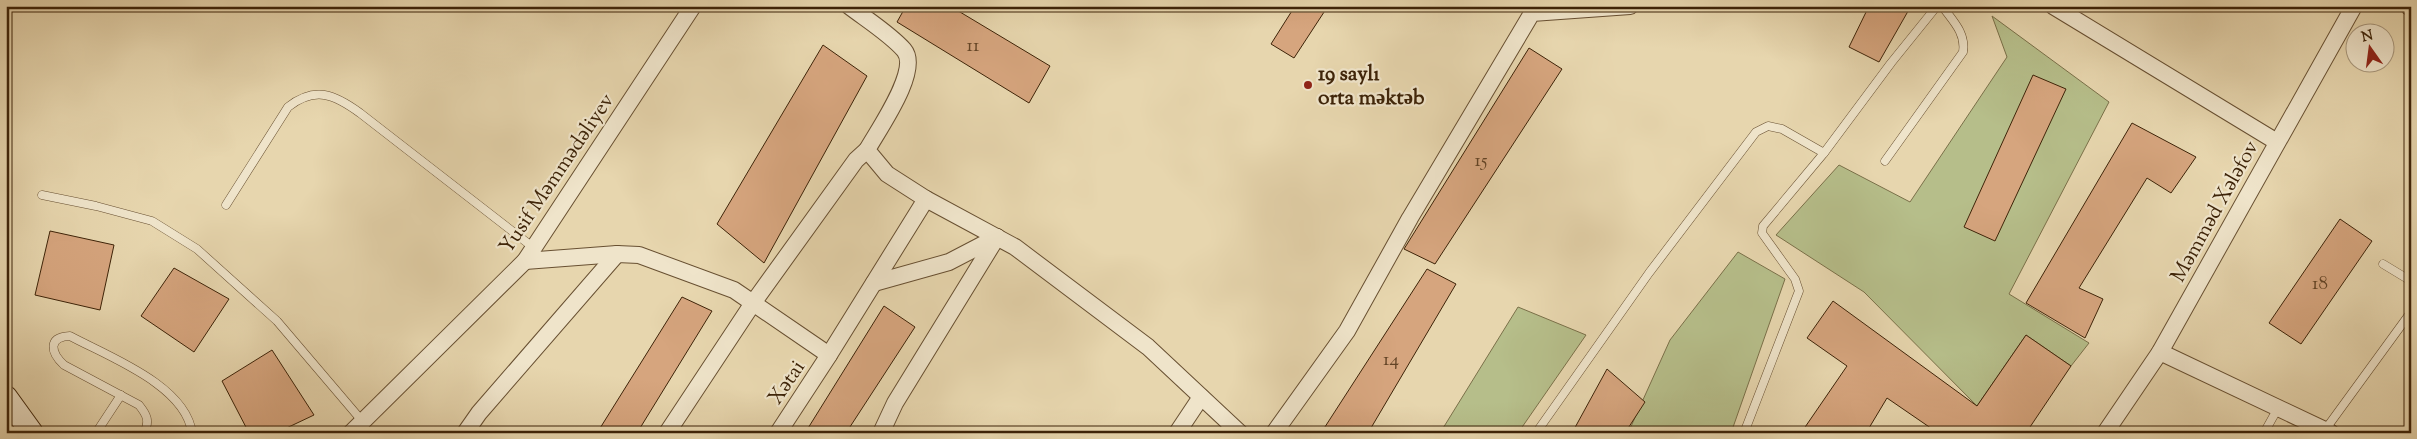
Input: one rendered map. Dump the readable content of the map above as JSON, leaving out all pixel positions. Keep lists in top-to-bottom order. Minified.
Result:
{"streets":{"street":["Yusif Məmmədəliyev","Məmməd Xələfov","Xətai"]},"places":["19 saylı orta məktəb"],"house_numbers":["11","15","18","14"],"north":"top"}
